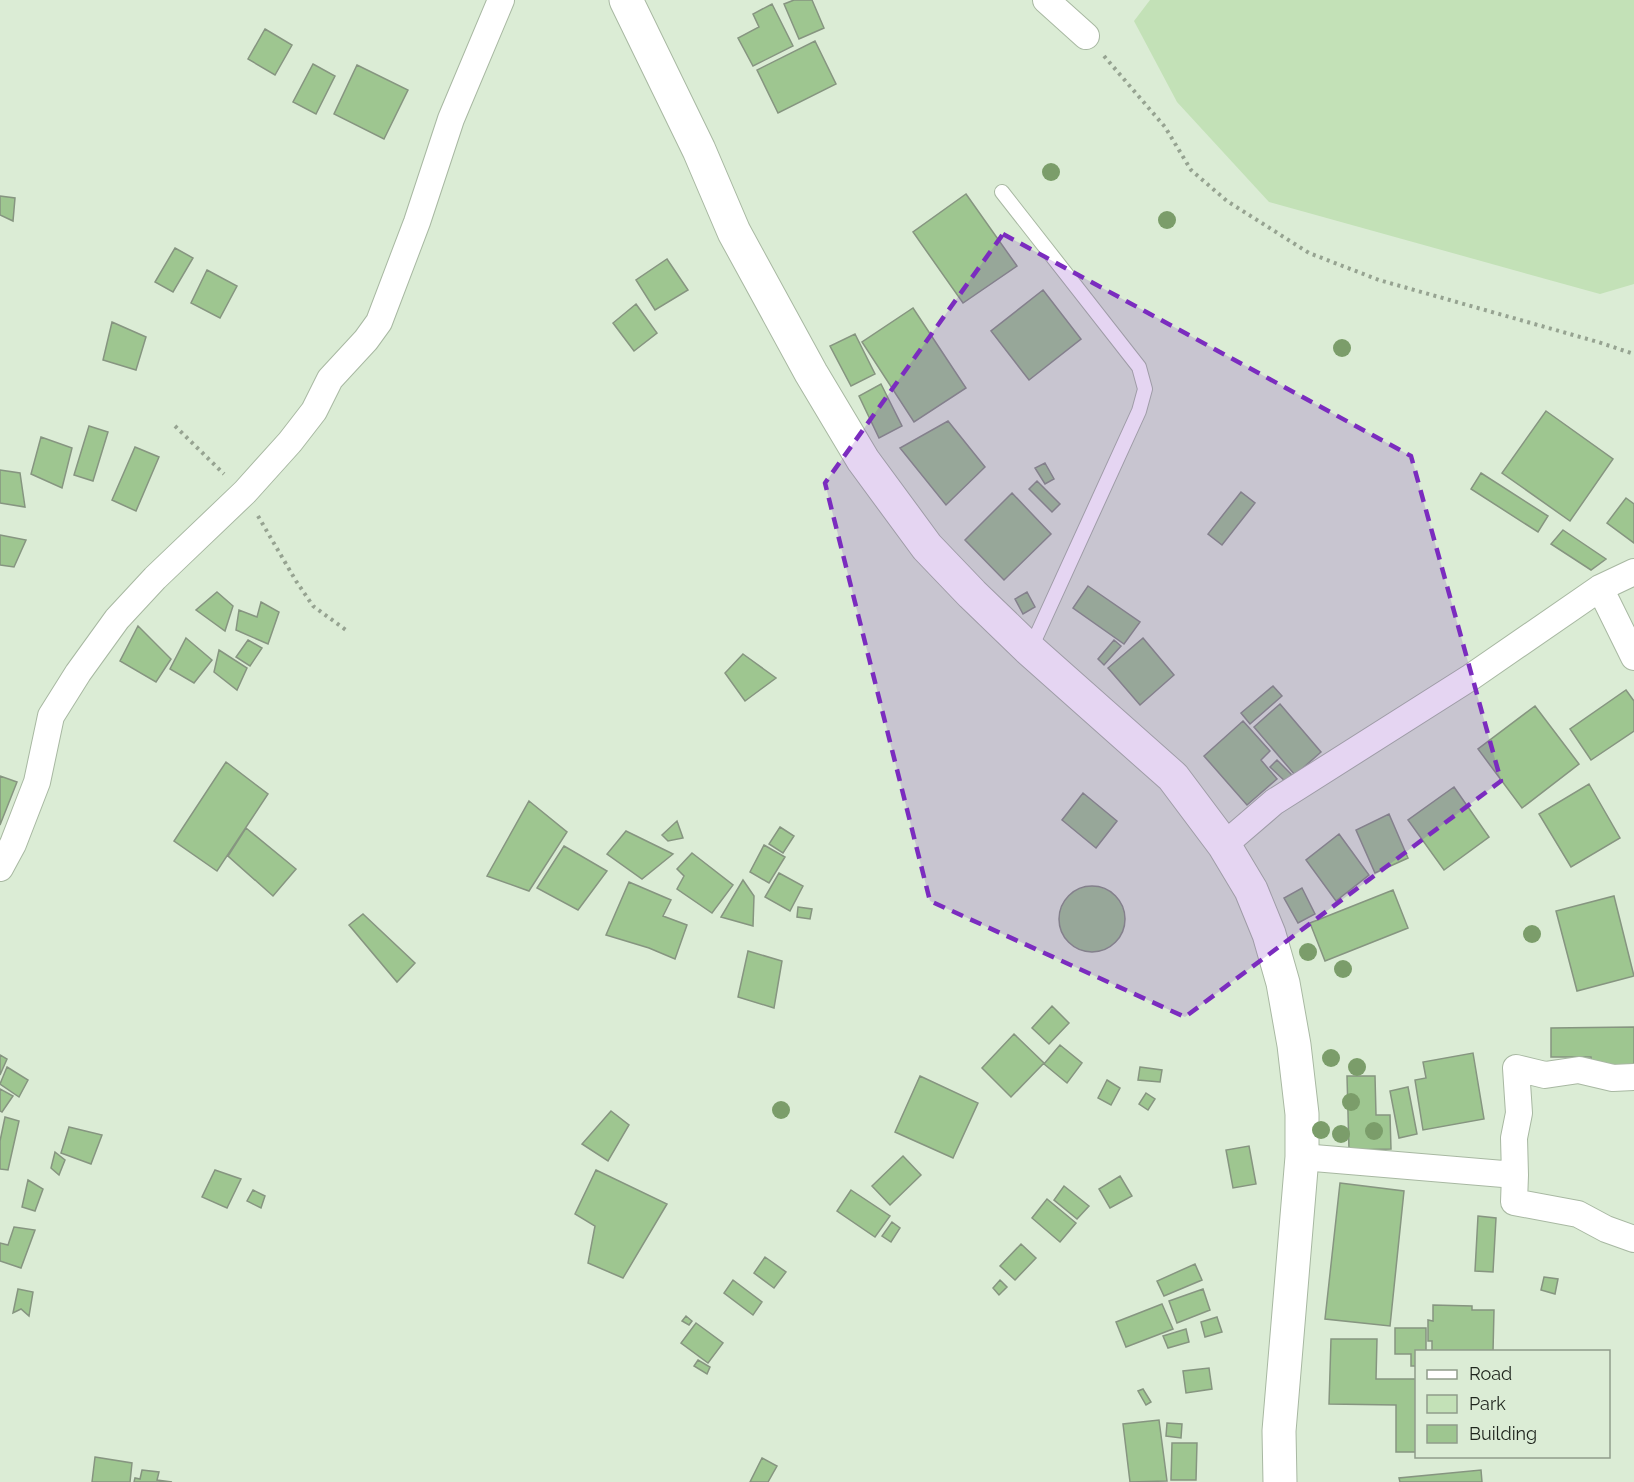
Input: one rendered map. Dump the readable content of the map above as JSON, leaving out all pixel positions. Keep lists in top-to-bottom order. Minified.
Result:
{"legend":["Road","Park","Building"]}
